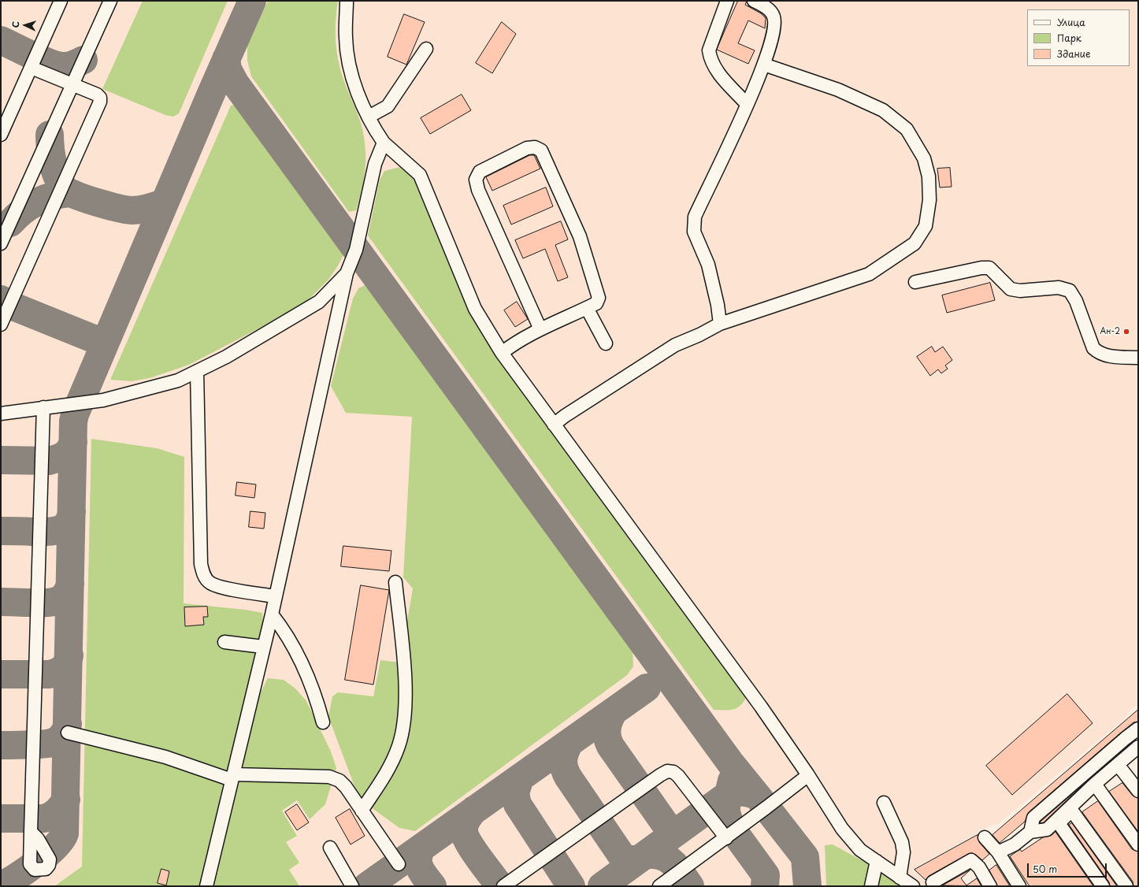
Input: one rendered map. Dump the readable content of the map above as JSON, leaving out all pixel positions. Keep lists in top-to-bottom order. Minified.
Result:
{"places":["Ан-2"],"legend":["Улица","Парк","Здание"],"scale_bar":"50 m","north":"left"}
